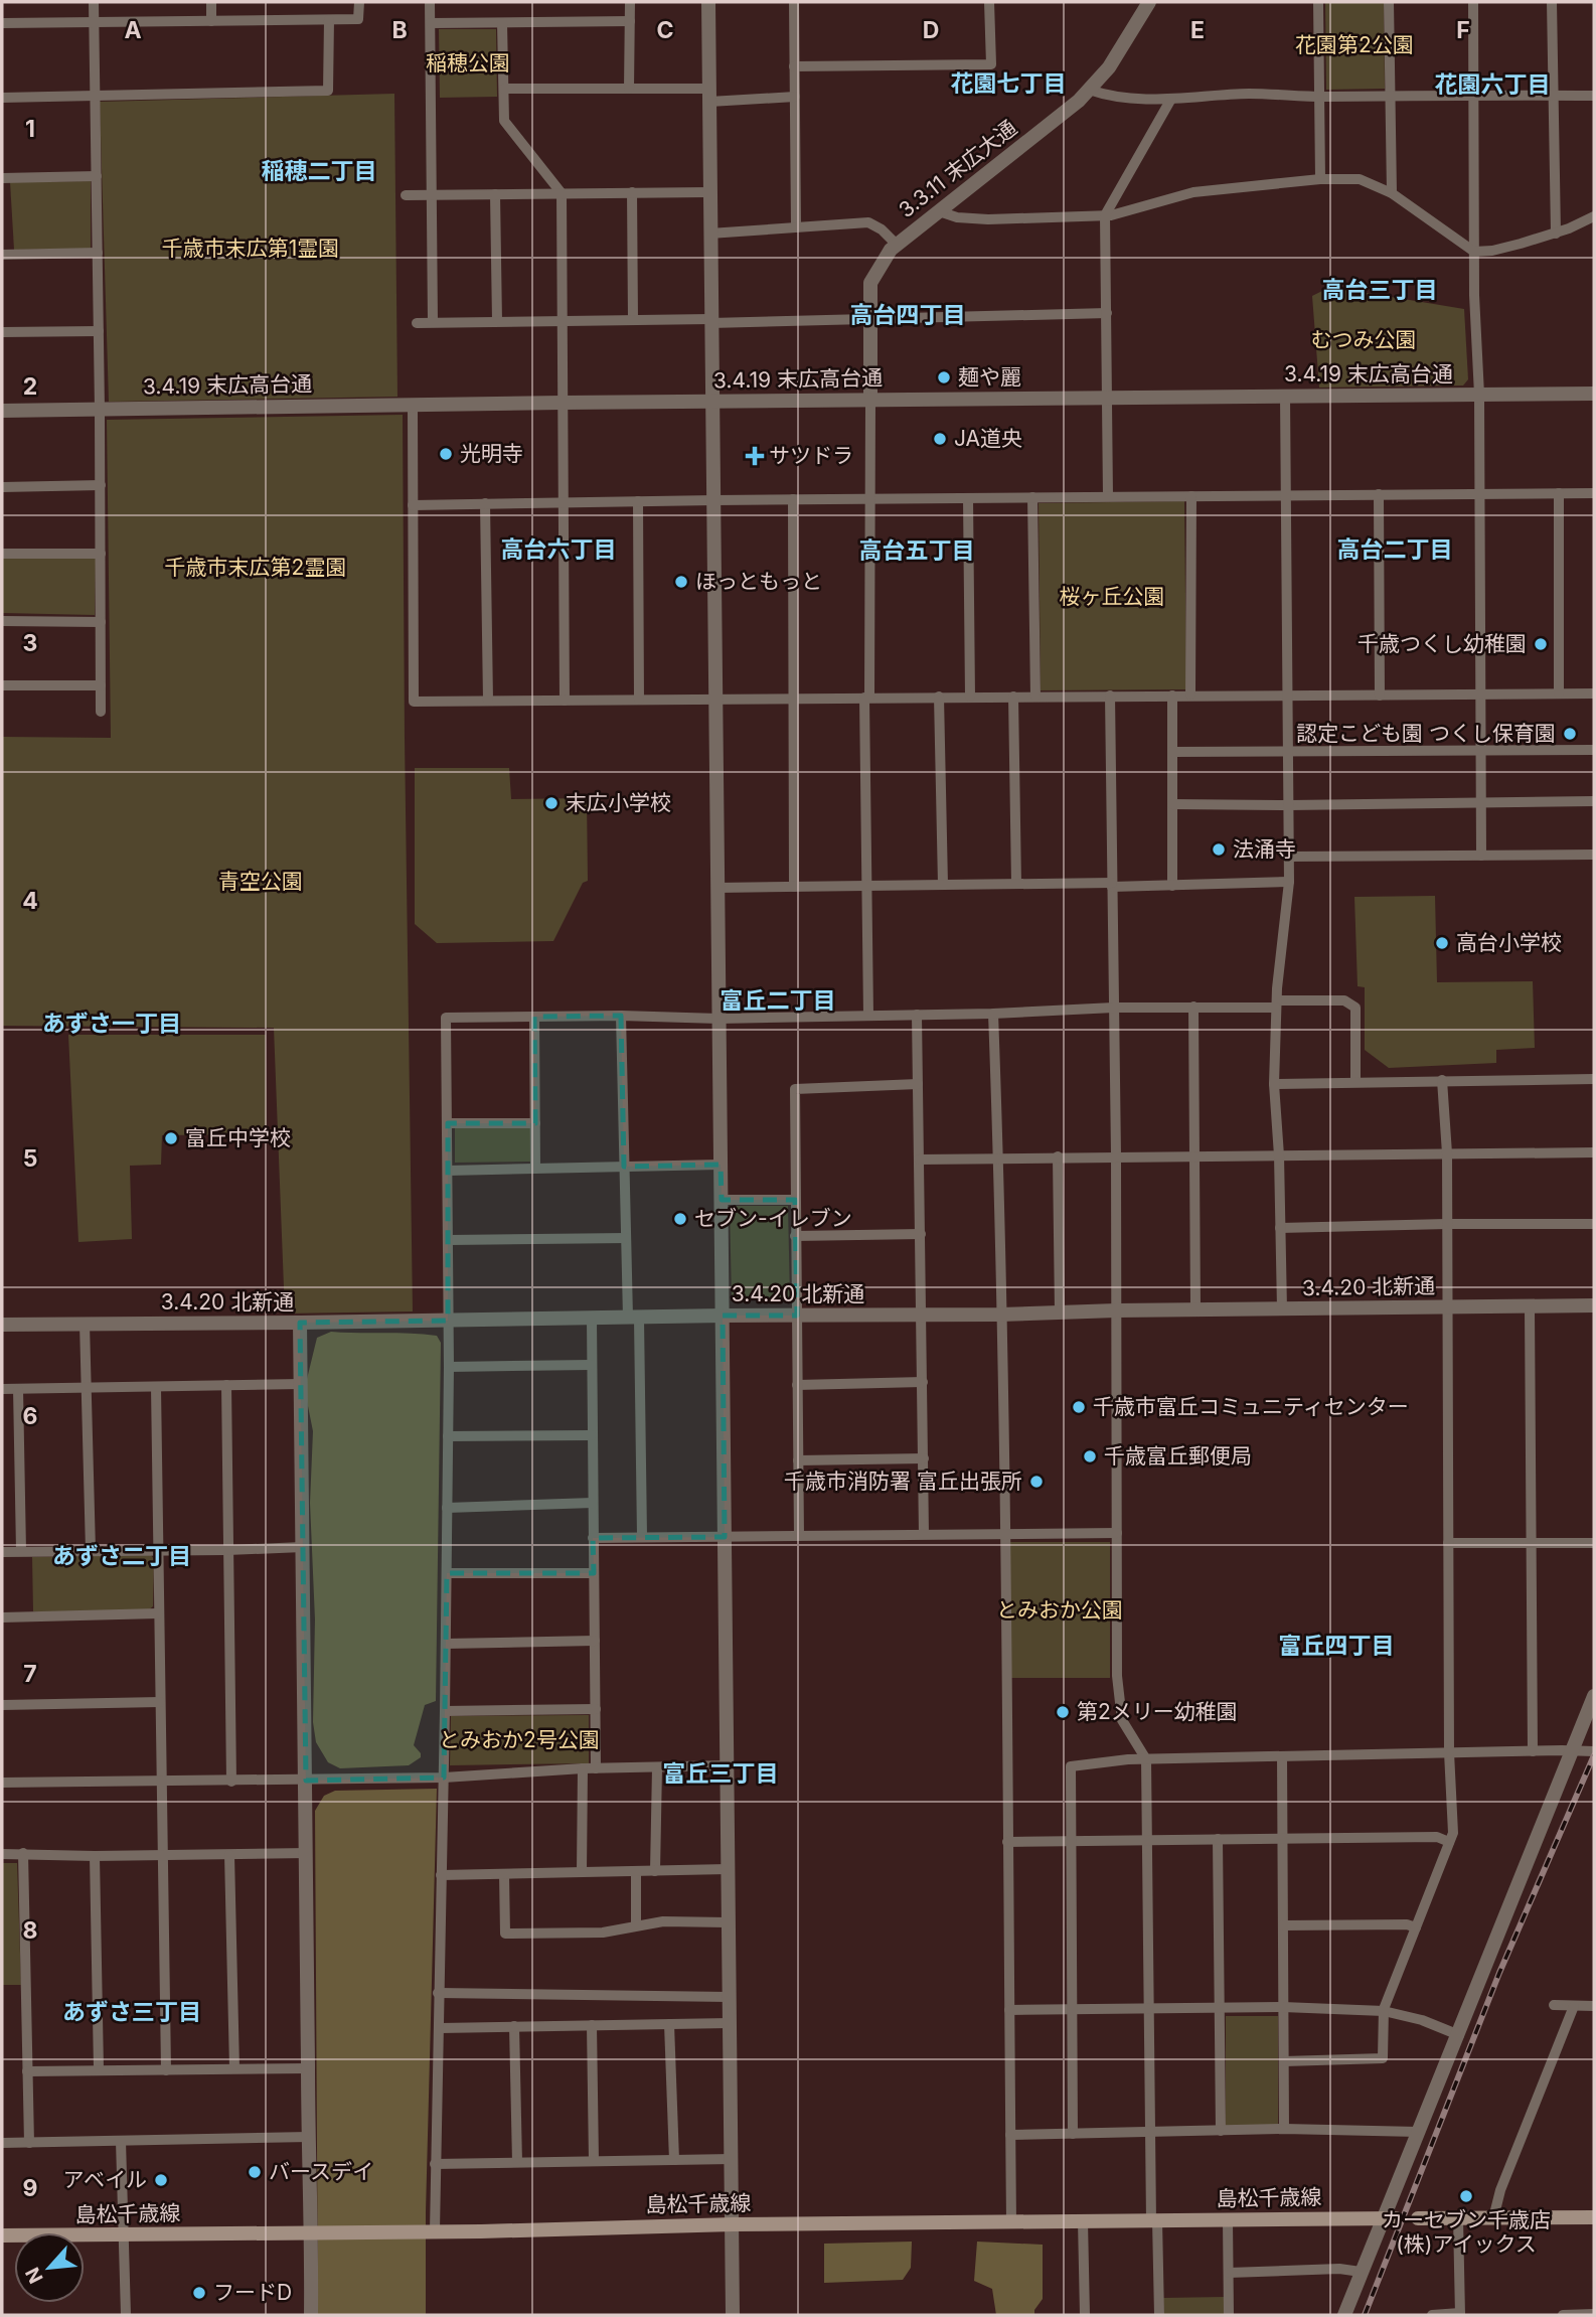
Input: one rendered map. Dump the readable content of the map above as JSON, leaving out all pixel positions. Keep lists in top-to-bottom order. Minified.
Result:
{"streets":{"main road":["島松千歳線"],"street":["3.3.11 末広大通","3.4.19 末広高台通","3.4.20 北新通"]},"crossings":[["3.3.11 末広大通","3.4.19 末広高台通"]],"districts":["花園七丁目","花園六丁目","稲穂二丁目","高台三丁目","高台四丁目","高台六丁目","高台二丁目","高台五丁目","富丘二丁目","あずさ一丁目","あずさ二丁目","富丘四丁目","富丘三丁目","あずさ三丁目"],"parks":["花園第2公園","稲穂公園","千歳市末広第1霊園","むつみ公園","千歳市末広第2霊園","桜ヶ丘公園","青空公園","とみおか公園","とみおか2号公園"],"places":{"other":["麺や麗","JA道央","光明寺","ほっともっと","千歳つくし幼稚園","認定こども園 つくし保育園","末広小学校","法涌寺","高台小学校","富丘中学校","セブン-イレブン","千歳市富丘コミュニティセンター","千歳富丘郵便局","千歳市消防署 富丘出張所","第2メリー幼稚園","バースデイ","アベイル","カーセブン千歳店 (株)アイックス","フードD"],"health":["サツドラ"]},"north":"bottom left","grid":{"columns":["A","B","C","D","E","F"],"rows":["1","2","3","4","5","6","7","8","9"]}}
